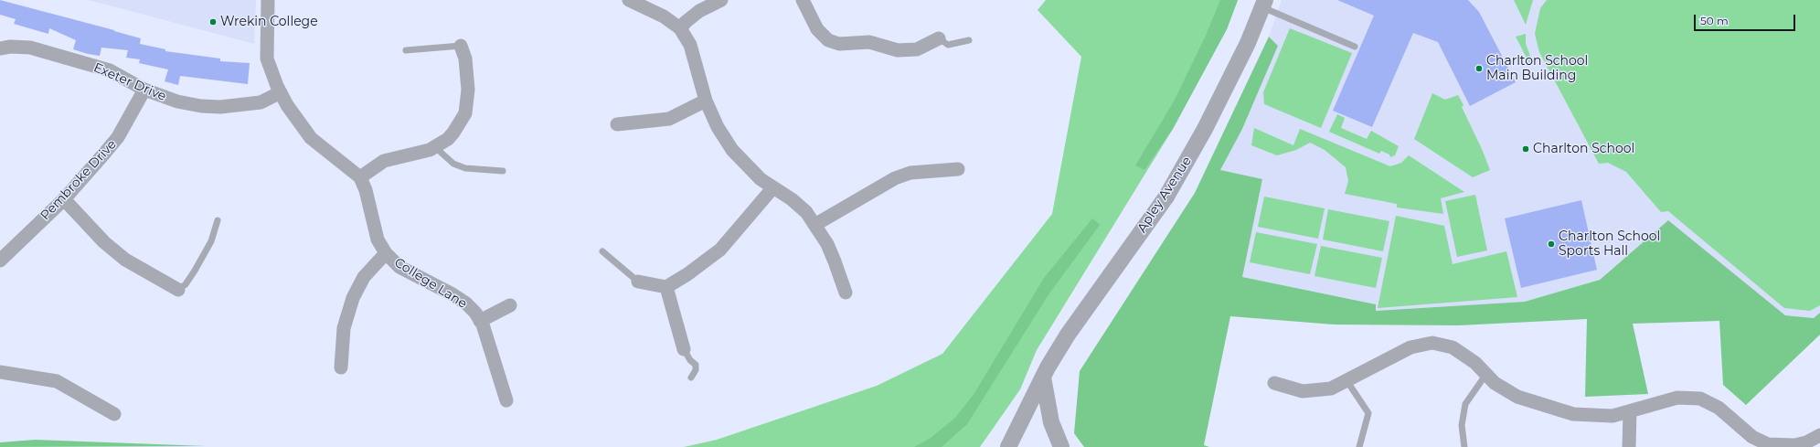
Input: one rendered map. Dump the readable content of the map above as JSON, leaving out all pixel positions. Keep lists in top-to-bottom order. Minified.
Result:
{"streets":{"street":["Exeter Drive","Pembroke Drive","Apley Avenue","College Lane"]},"crossings":[["Exeter Drive","Pembroke Drive"]],"places":["Wrekin College","Charlton School Main Building","Charlton School","Charlton School Sports Hall"],"scale_bar":"50 m"}
